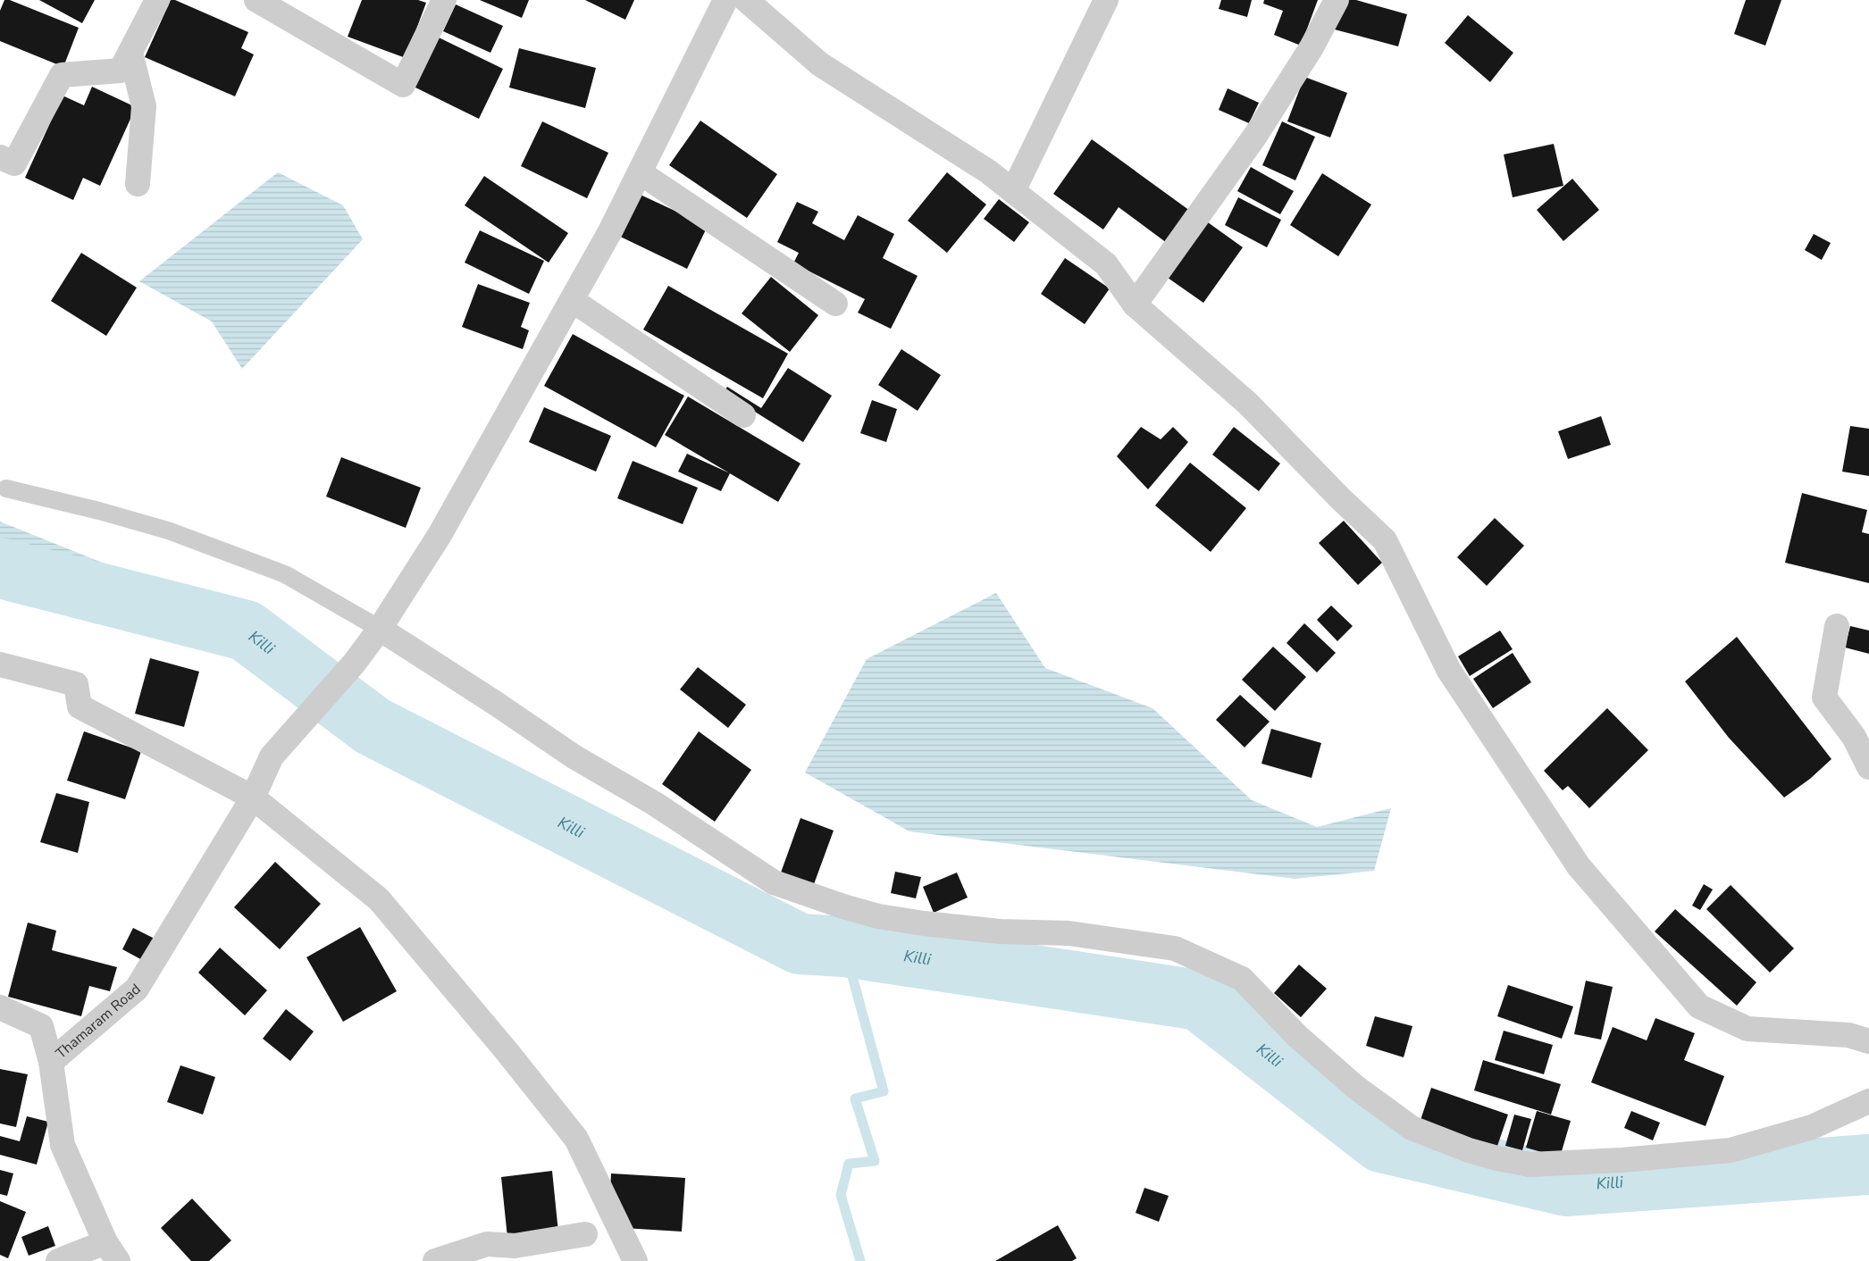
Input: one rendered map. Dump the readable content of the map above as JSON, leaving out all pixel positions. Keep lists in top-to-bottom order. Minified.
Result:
{"streets":{"street":["Thamaram Road"]},"water":["Killi"]}
